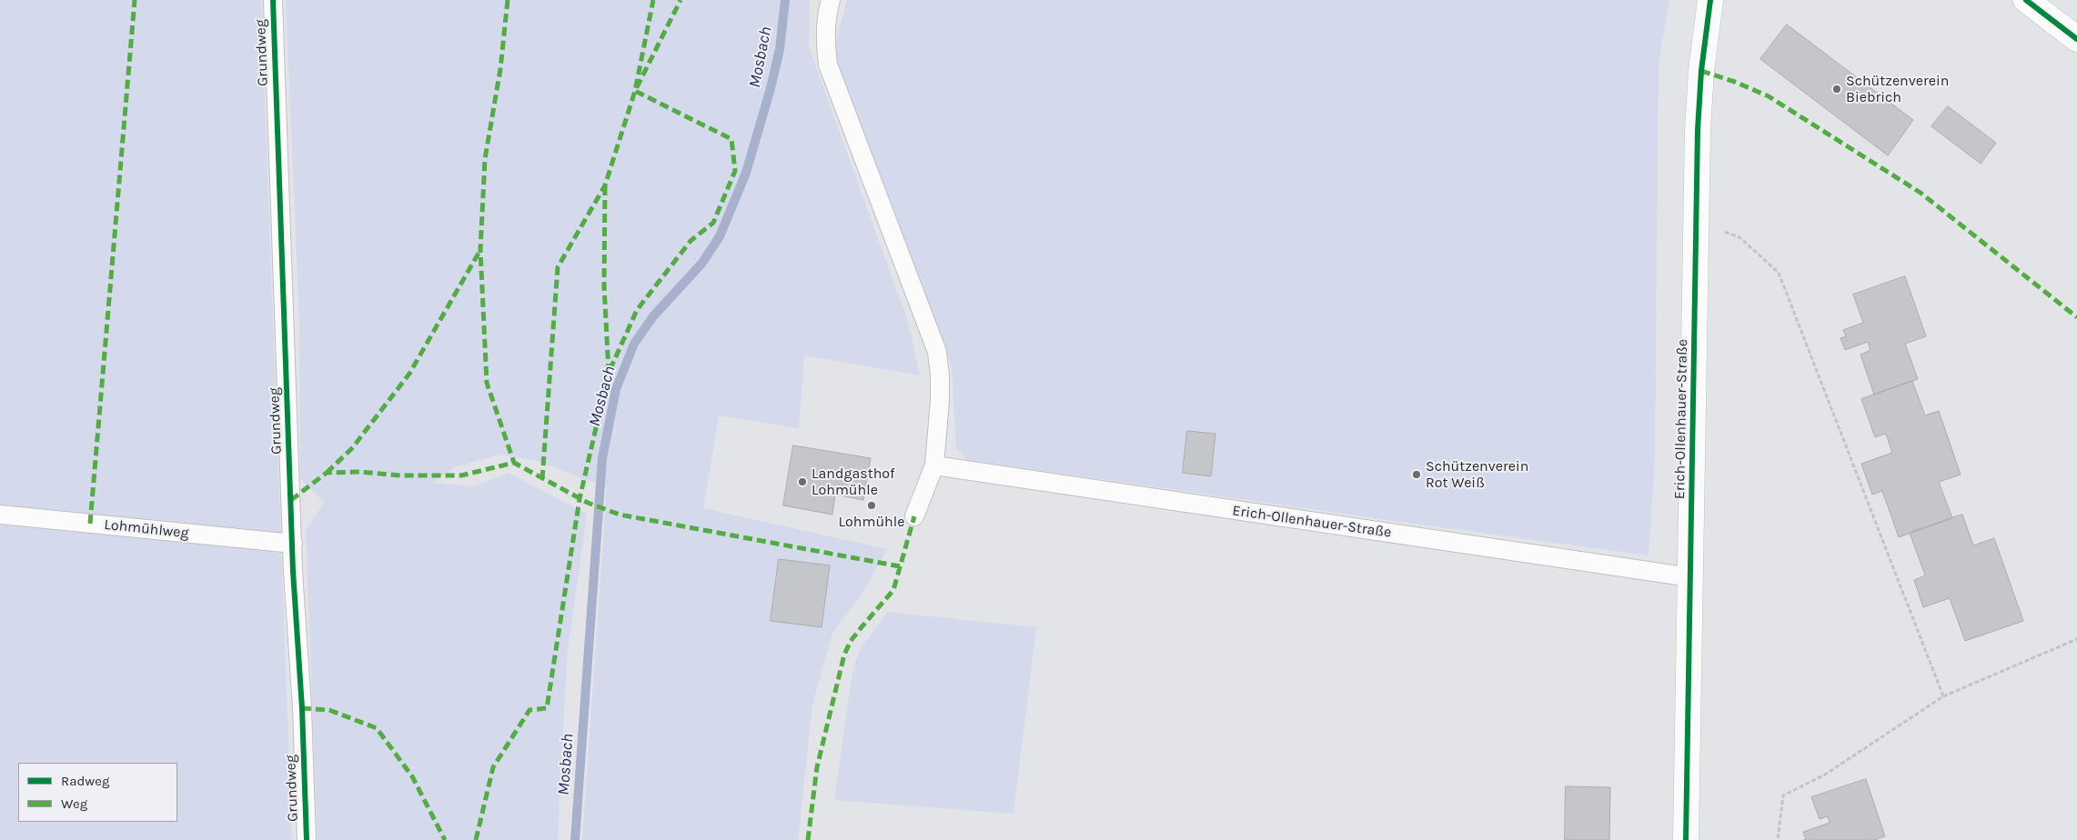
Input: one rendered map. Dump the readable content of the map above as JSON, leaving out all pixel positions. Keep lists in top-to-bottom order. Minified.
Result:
{"streets":{"street":["Erich-Ollenhauer-Straße"],"lane":["Grundweg","Lohmühlweg"]},"crossings":[["Grundweg","Lohmühlweg"]],"water":["Mosbach"],"places":["Schützenverein Biebrich","Schützenverein Rot Weiß","Landgasthof Lohmühle","Lohmühle"],"legend":["Radweg","Weg"]}
